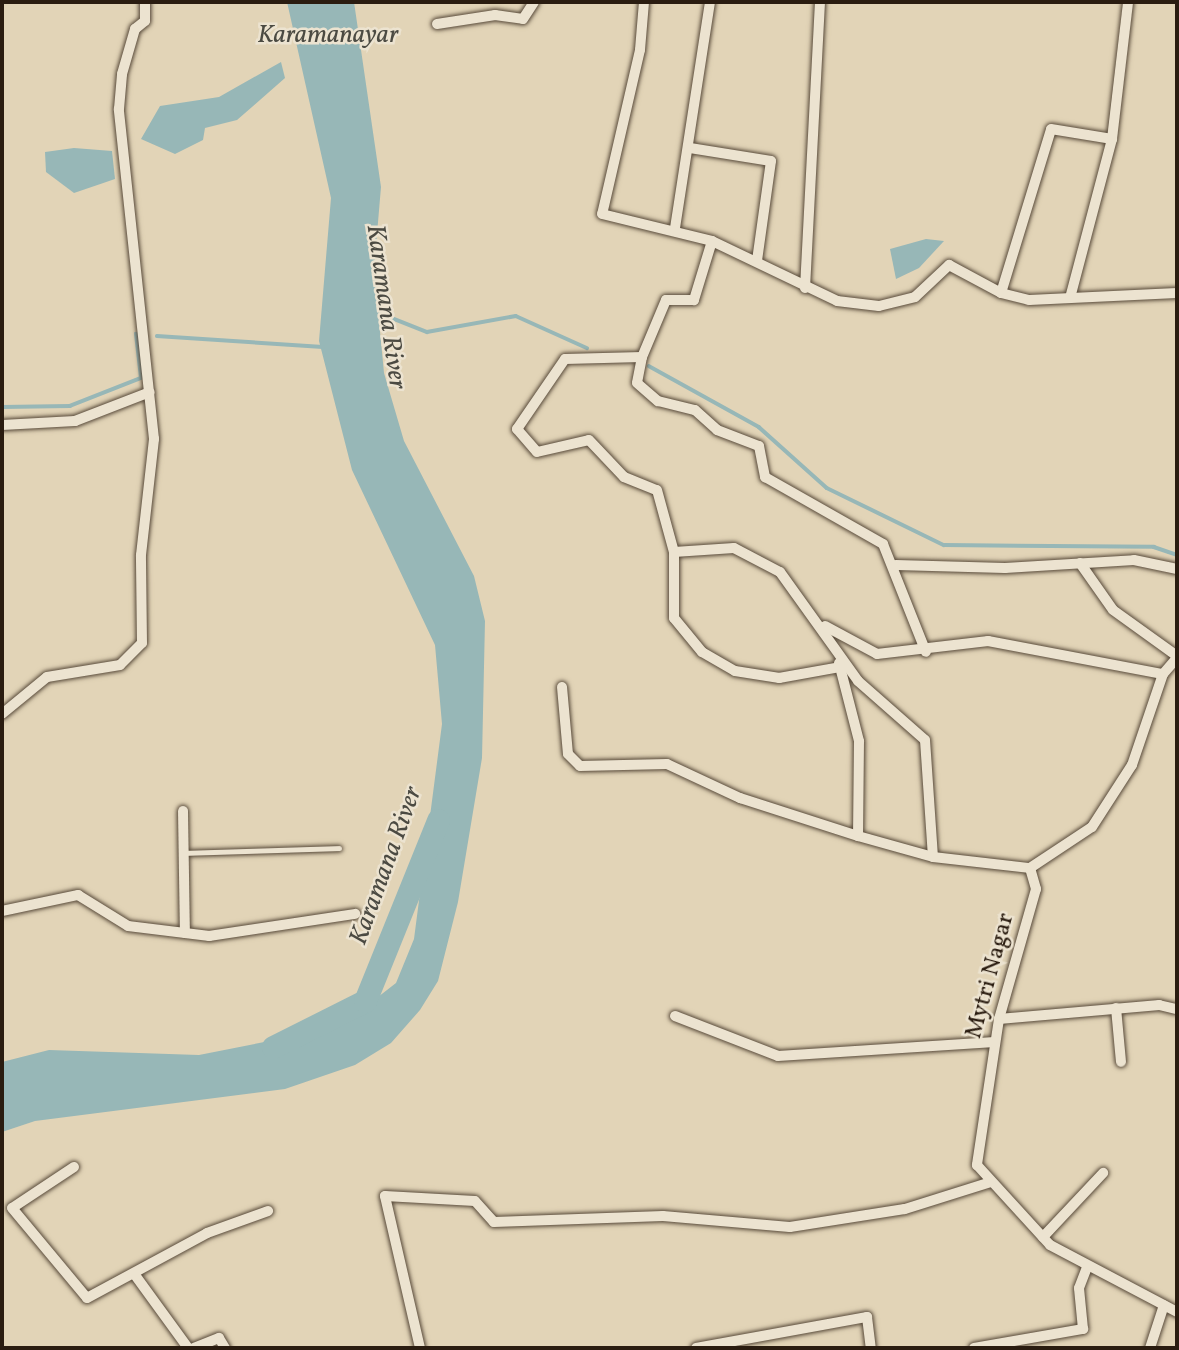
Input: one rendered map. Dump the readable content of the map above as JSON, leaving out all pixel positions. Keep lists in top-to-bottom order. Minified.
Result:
{"streets":{"street":["Mytri Nagar"]},"water":["Karamanayar","Karamana River"]}
